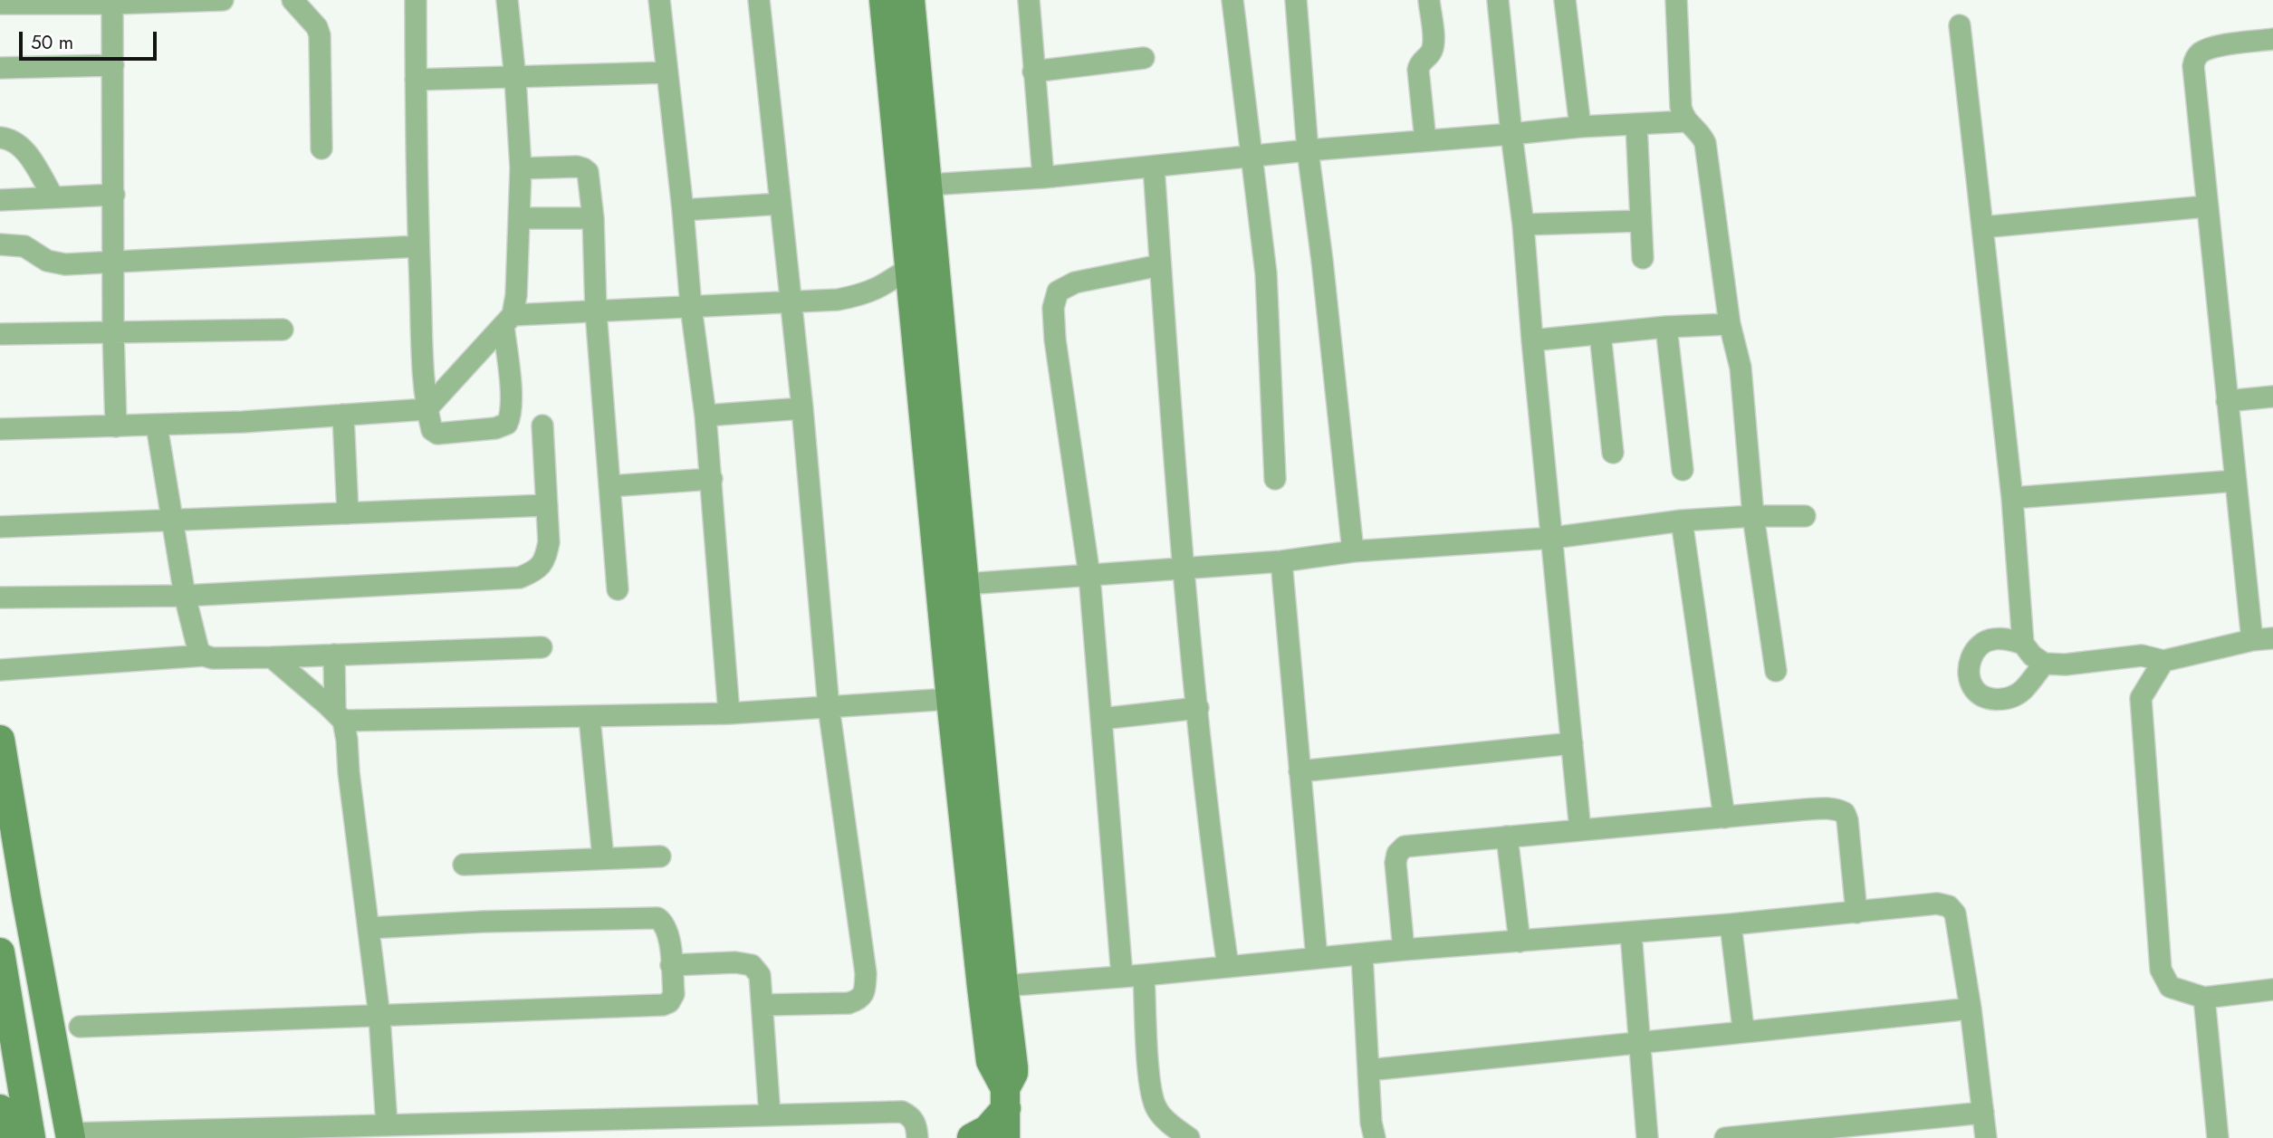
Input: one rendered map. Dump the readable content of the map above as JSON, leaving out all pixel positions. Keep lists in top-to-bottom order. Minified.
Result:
{"scale_bar":"50 m"}
